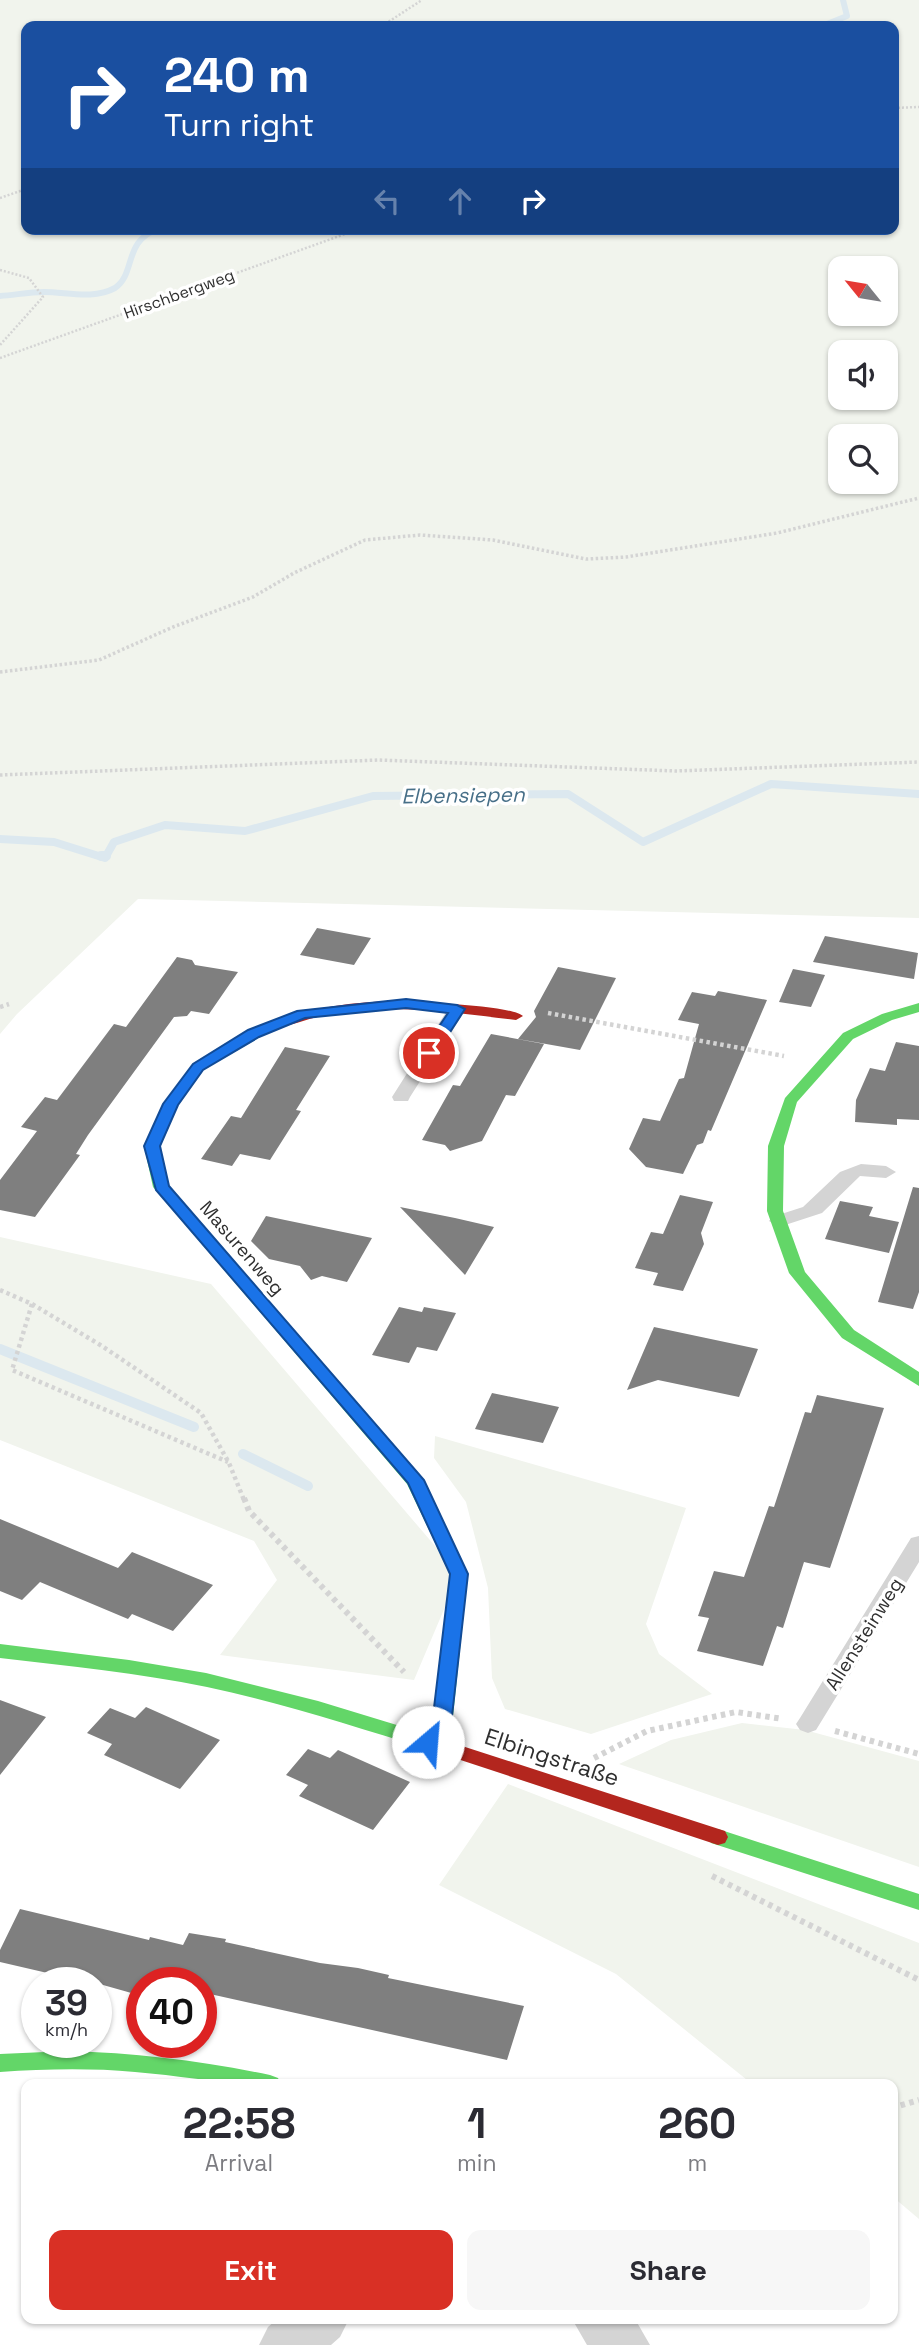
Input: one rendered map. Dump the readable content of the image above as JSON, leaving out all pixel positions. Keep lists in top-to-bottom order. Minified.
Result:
{"streets":{"street":["Masurenweg","Elbingstraße"],"lane":["Allensteinweg"],"path":["Hirschbergweg"]},"crossings":[["Masurenweg","Elbingstraße"]],"water":["Elbensiepen"],"north":"top left","page":{"turn":["240 m","Turn right"],"speed":"39 km/h","limit":"40","eta":["22:58","Arrival","1","min","260","m"],"buttons":["Exit","Share"]}}
